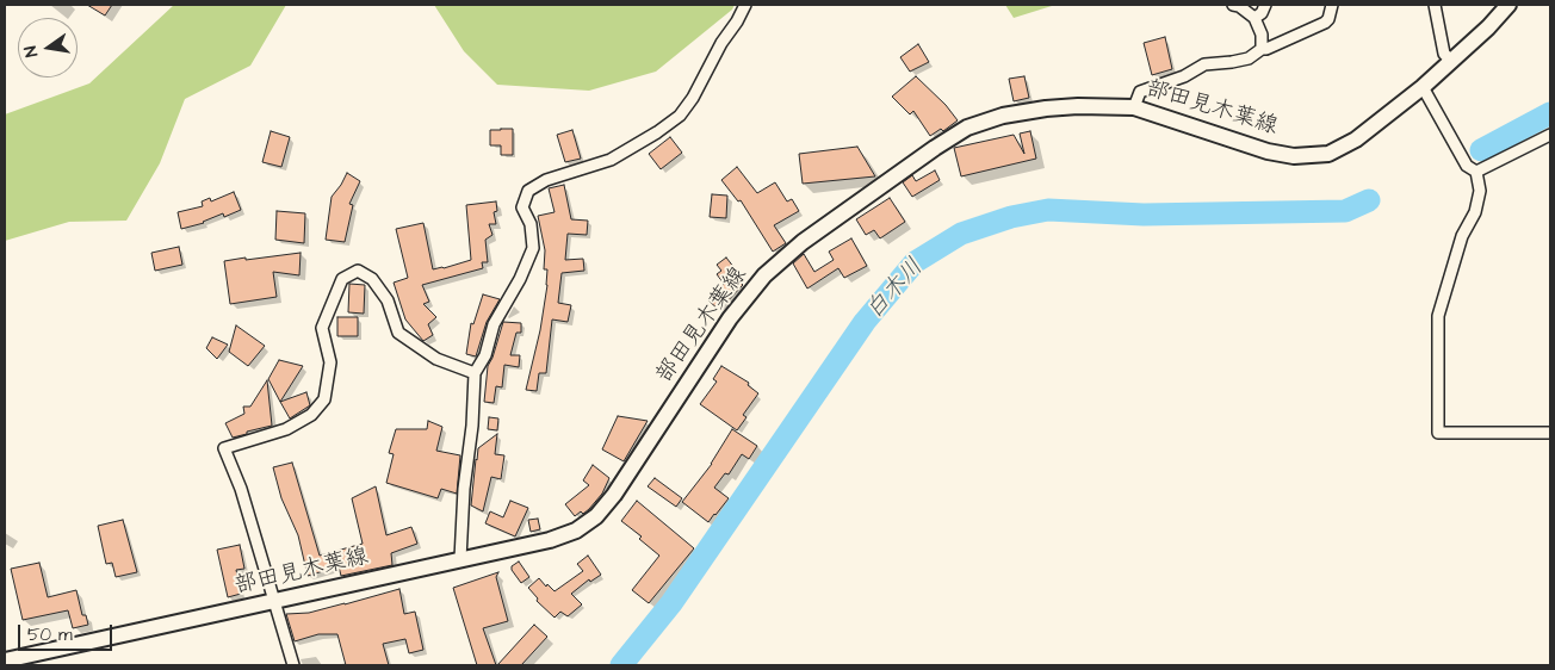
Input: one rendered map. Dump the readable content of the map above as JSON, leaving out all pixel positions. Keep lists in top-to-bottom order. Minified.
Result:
{"streets":{"main road":["部田見木葉線"]},"water":["白木川"],"scale_bar":"50 m","north":"left"}
